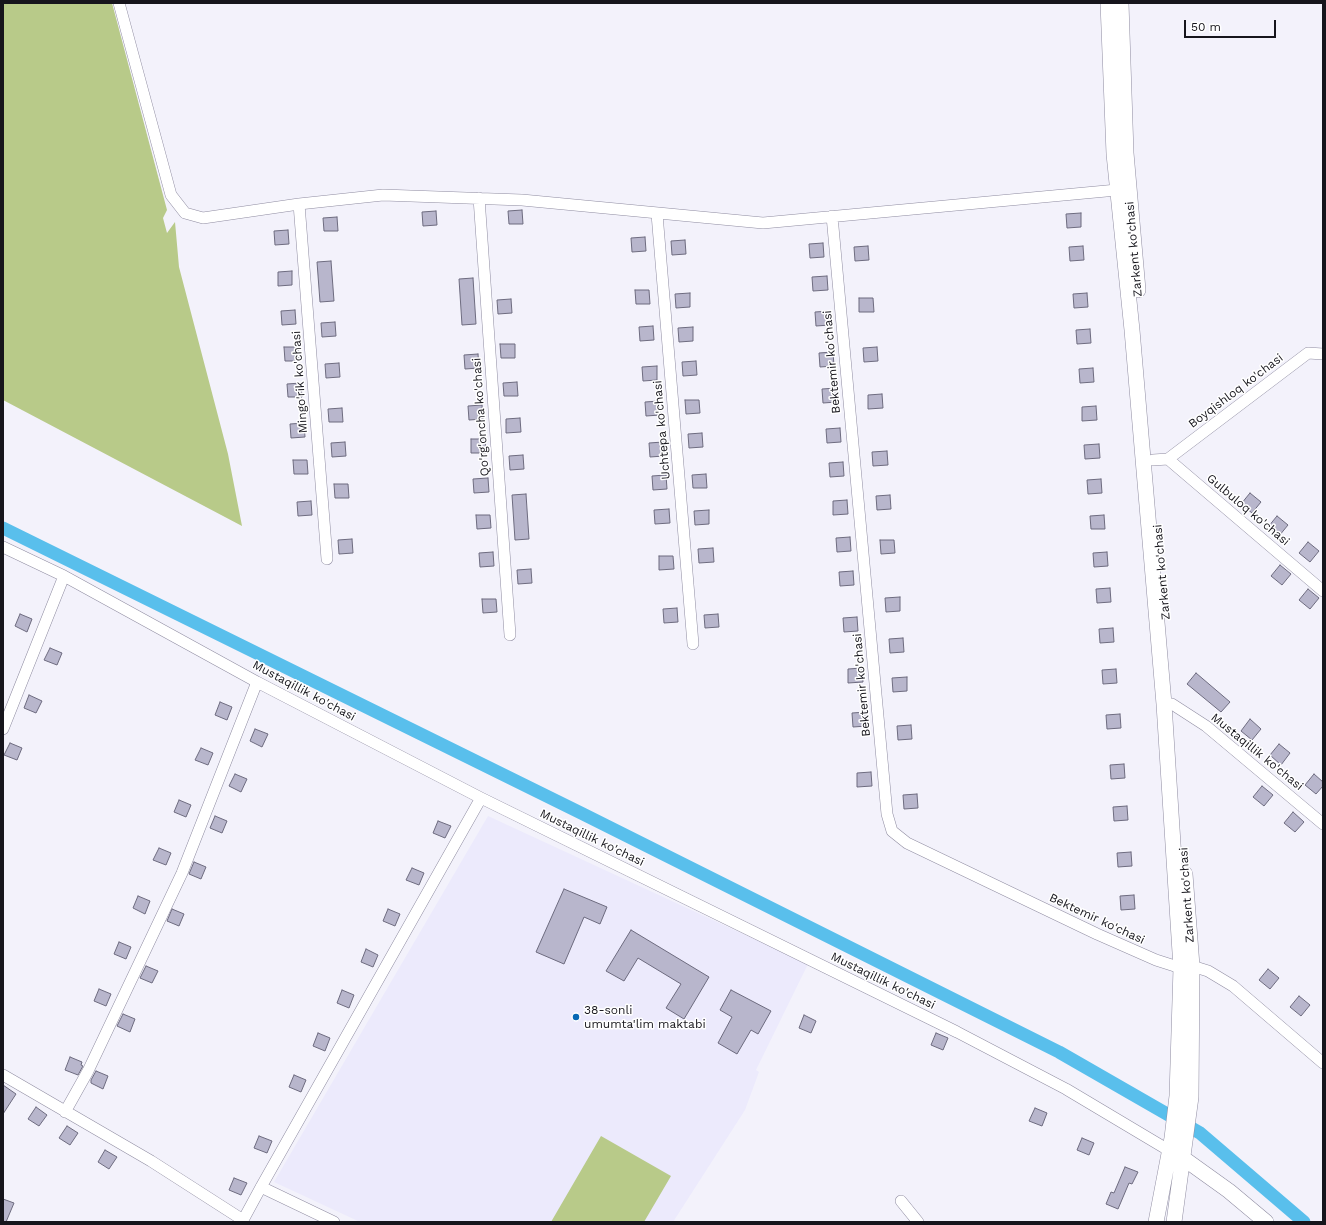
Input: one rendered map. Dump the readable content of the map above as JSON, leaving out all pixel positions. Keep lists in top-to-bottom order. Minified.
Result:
{"streets":{"main road":["Zarkent ko'chasi"],"street":["Bektemir ko'chasi","Mingo'rik ko'chasi","Boyqishloq ko'chasi","Qo'rg'oncha ko'chasi","Uchtepa ko'chasi","Gulbuloq ko'chasi","Mustaqillik ko'chasi"]},"crossings":[["Zarkent ko'chasi","Bektemir ko'chasi"],["Zarkent ko'chasi","Boyqishloq ko'chasi"],["Zarkent ko'chasi","Gulbuloq ko'chasi"],["Zarkent ko'chasi","Mustaqillik ko'chasi"],["Boyqishloq ko'chasi","Gulbuloq ko'chasi"]],"places":["38-sonli umumta'lim maktabi"],"scale_bar":"50 m"}
